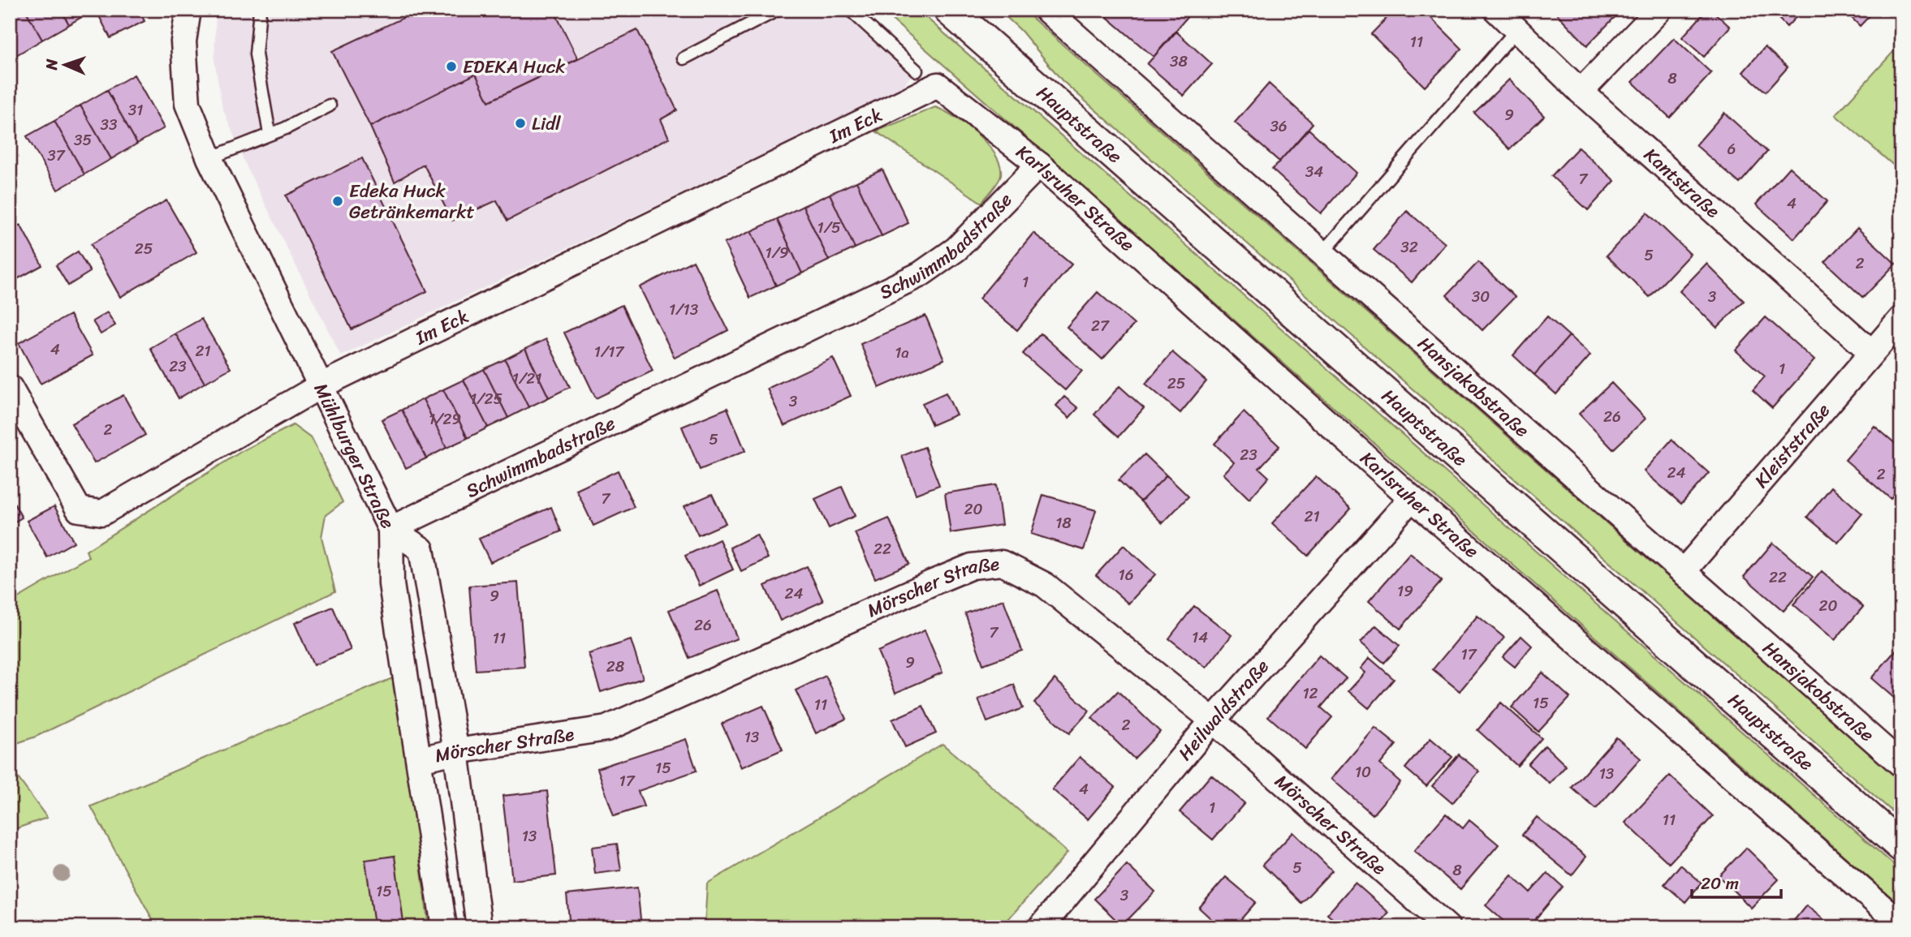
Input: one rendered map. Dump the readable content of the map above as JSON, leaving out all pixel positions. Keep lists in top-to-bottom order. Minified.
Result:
{"streets":{"street":["Hauptstraße","Im Eck","Kantstraße","Karlsruher Straße","Schwimmbadstraße","Hansjakobstraße","Kleiststraße","Mühlburger Straße","Mörscher Straße","Heilwaldstraße"]},"crossings":[["Im Eck","Karlsruher Straße"],["Im Eck","Mühlburger Straße"],["Kantstraße","Kleiststraße"],["Karlsruher Straße","Schwimmbadstraße"],["Karlsruher Straße","Heilwaldstraße"],["Schwimmbadstraße","Mühlburger Straße"],["Hansjakobstraße","Kleiststraße"],["Mühlburger Straße","Mörscher Straße"],["Mörscher Straße","Heilwaldstraße"]],"places":["EDEKA Huck","Lidl","Edeka Huck Getränkemarkt"],"house_numbers":["11","38","8","31","9","33","36","35","6","37","34","7","4","1/5","32","25","1/9","5","2","1","30","3","1/13","27","4","21","1/17","1a","23","1","1/21","25","1/25","3","26","1/29","2","5","23","24","2","7","20","21","18","22","16","22","19","24","9","20","26","7","14","11","17","9","28","12","15","11","2","13","15","10","13","17","4","1","11","13","5","8","15","3"],"scale_bar":"20 m","north":"left"}
